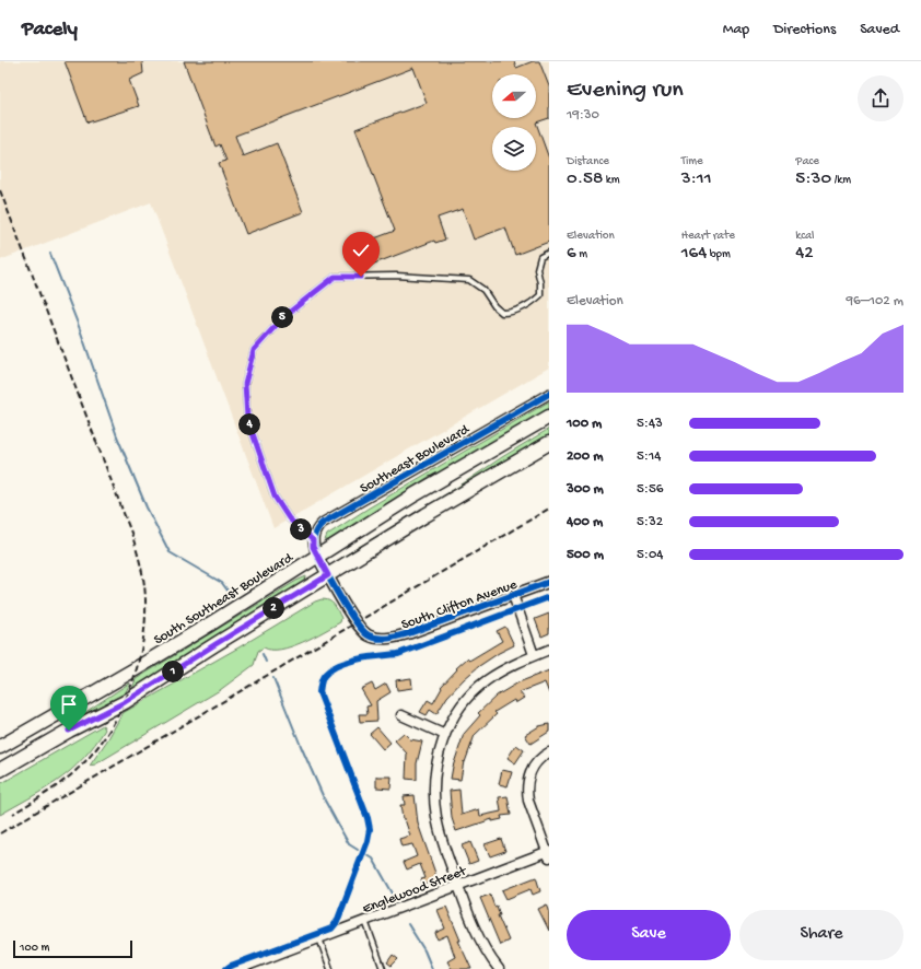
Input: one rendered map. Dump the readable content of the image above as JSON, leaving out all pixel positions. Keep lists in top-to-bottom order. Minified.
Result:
{"streets":{"main road":["South Southeast Boulevard"],"street":["Southeast Boulevard","South Clifton Avenue","Englewood Street"]},"crossings":[["South Southeast Boulevard","South Clifton Avenue"]],"scale_bar":"100 m","north":"left","page":{"header":"Pacely","nav":["Map","Directions","Saved"],"heading":["Evening run","19:30"],"stats":[["Distance","0.58 km"],["Time","3:11"],["Pace","5:30 /km"],["Elevation","6 m"],["Heart rate","164 bpm"],["kcal","42"]],"chart":["Elevation","96–102 m"],"pins":["5","4","3","2","1"],"list":[{"name":"100 m","note":"5:43"},{"name":"200 m","note":"5:14"},{"name":"300 m","note":"5:56"},{"name":"400 m","note":"5:32"},{"name":"500 m","note":"5:04"}],"buttons":["Save","Share"],"scale":"100 m"}}
